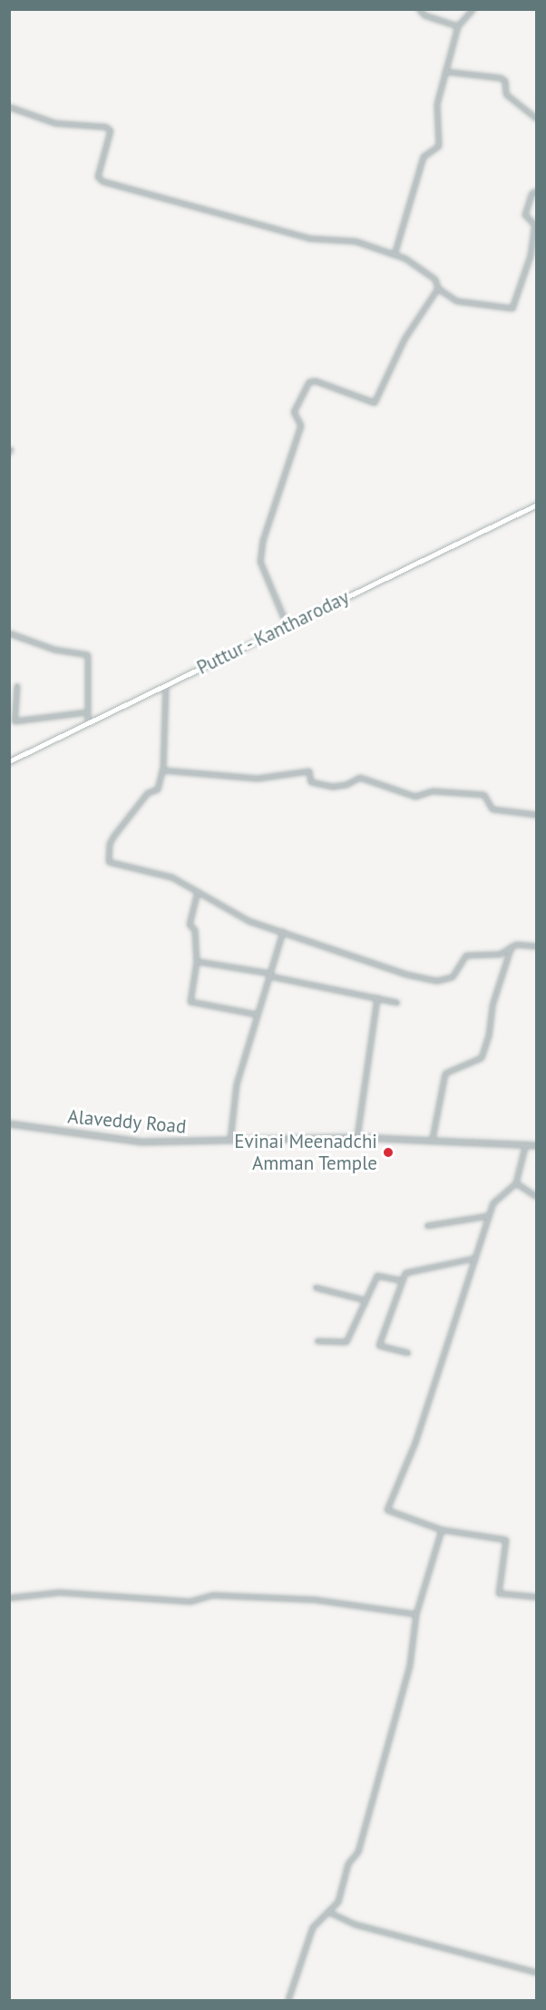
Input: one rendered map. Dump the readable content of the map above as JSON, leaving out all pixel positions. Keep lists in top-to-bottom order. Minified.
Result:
{"streets":{"main road":["Puttur - Kantharoday"],"street":["Alaveddy Road"]},"places":["Evinai Meenadchi Amman Temple"]}
